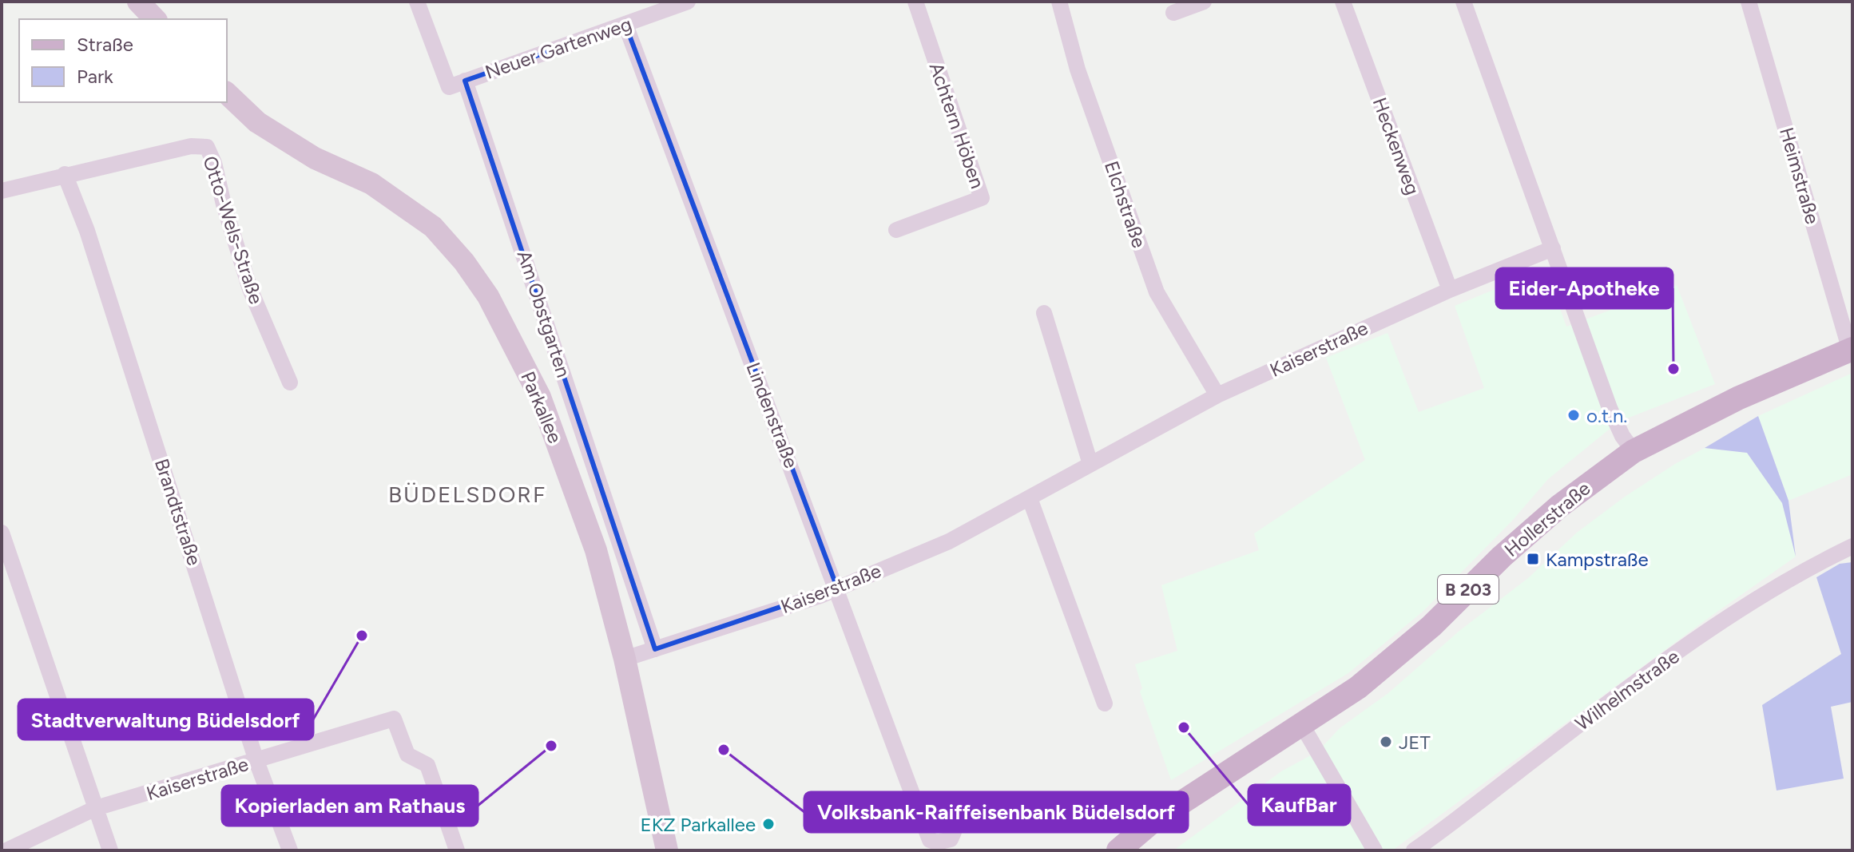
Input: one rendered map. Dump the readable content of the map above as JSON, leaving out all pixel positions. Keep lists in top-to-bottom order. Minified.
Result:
{"streets":{"main road":["Hollerstraße","B 203"],"street":["Neuer Gartenweg","Achtern Höben","Heckenweg","Heimstraße","Elchstraße","Otto-Wels-Straße","Am Obstgarten","Kaiserstraße","Parkallee","Lindenstraße","Brandtstraße","Wilhelmstraße"]},"crossings":[["Neuer Gartenweg","Am Obstgarten"],["Neuer Gartenweg","Lindenstraße"],["Heckenweg","Kaiserstraße"],["Heimstraße","Hollerstraße"],["Elchstraße","Kaiserstraße"],["Otto-Wels-Straße","Brandtstraße"],["Am Obstgarten","Kaiserstraße"],["Kaiserstraße","Parkallee"],["Kaiserstraße","Lindenstraße"],["Kaiserstraße","Brandtstraße"]],"districts":["BÜDELSDORF"],"places":{"other":["Eider-Apotheke","o.t.n.","Stadtverwaltung Büdelsdorf","KaufBar","JET","Kopierladen am Rathaus","Volksbank-Raiffeisenbank Büdelsdorf","EKZ Parkallee"],"transit":["Kampstraße"]},"legend":["Straße","Park"]}
